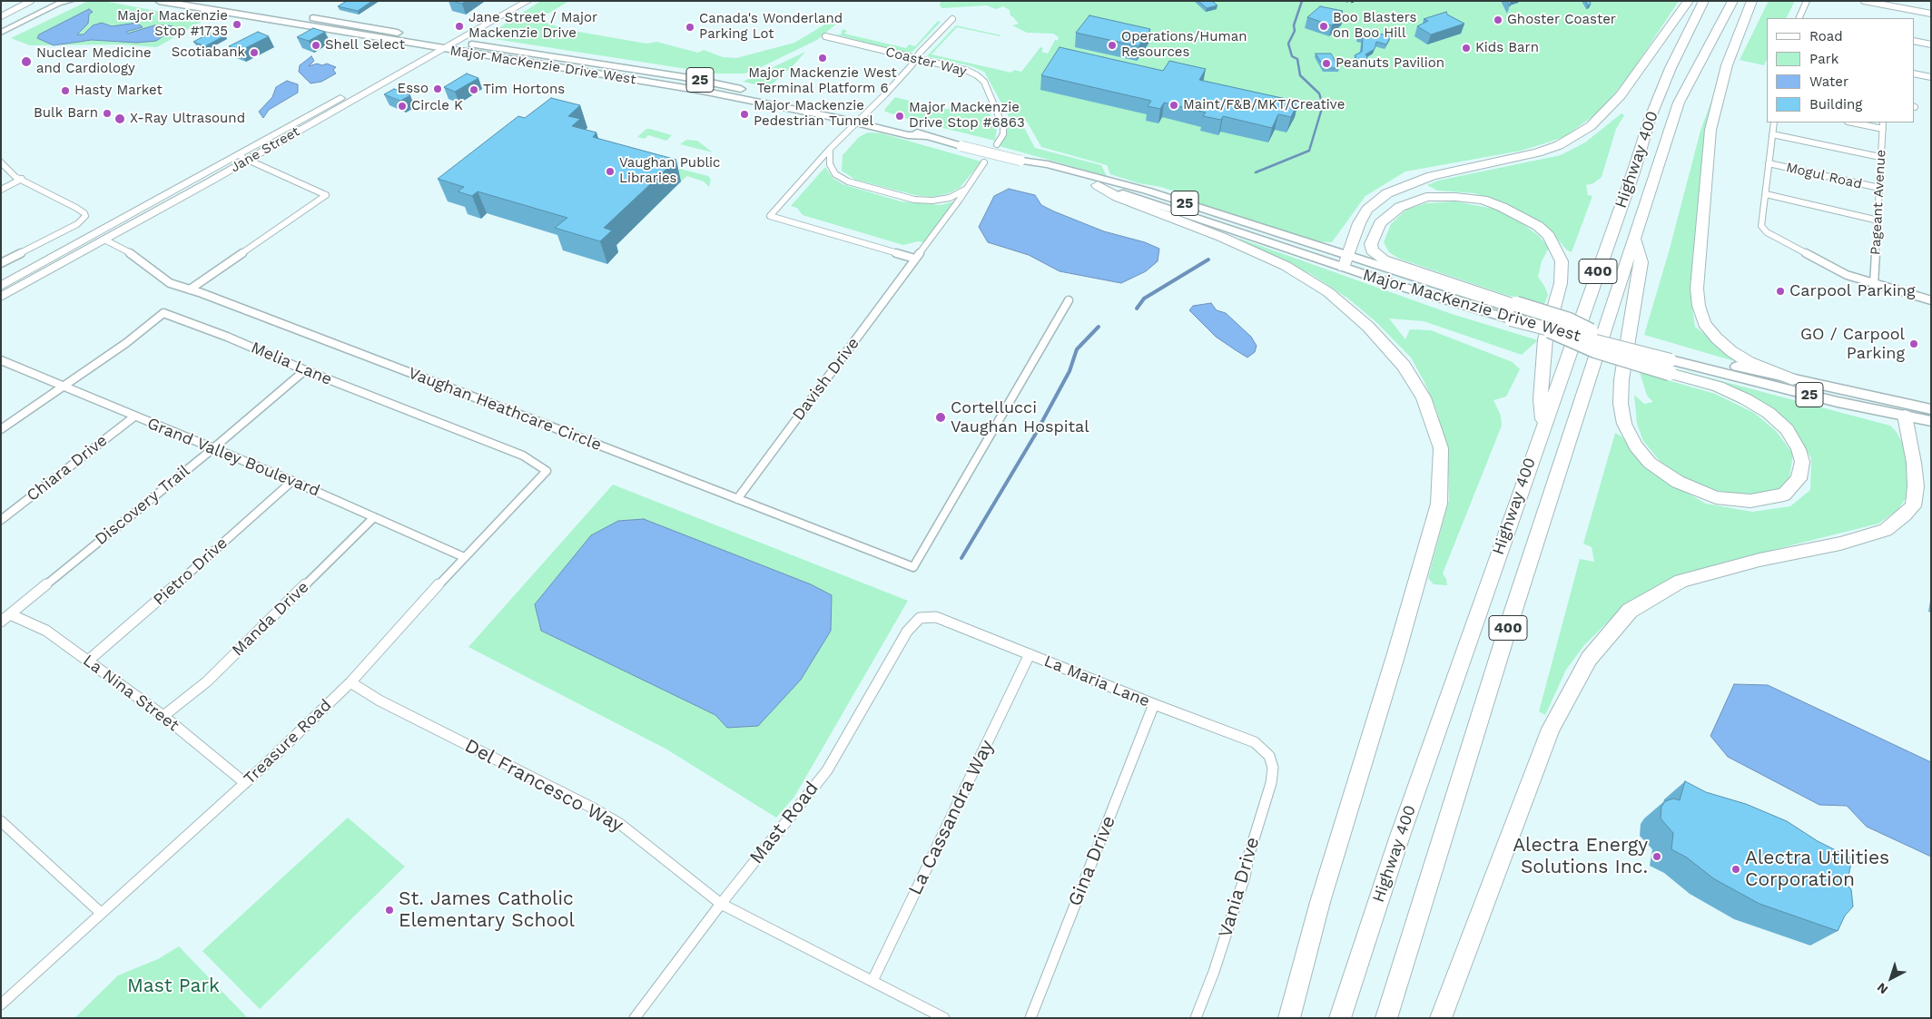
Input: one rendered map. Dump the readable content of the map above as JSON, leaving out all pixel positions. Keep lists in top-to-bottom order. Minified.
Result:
{"streets":{"highway":["Highway 400","400"],"main road":["Major MacKenzie Drive West","25","Jane Street"],"street":["Coaster Way","Mogul Road","Pageant Avenue","Melia Lane","Davish Drive","Vaughan Heathcare Circle","Grand Valley Boulevard","Chiara Drive","Discovery Trail","Pietro Drive","Manda Drive","La Maria Lane","La Nina Street","Treasure Road","Del Francesco Way","La Cassandra Way","Mast Road","Gina Drive","Vania Drive"]},"crossings":[["Major MacKenzie Drive West","Jane Street"],["Jane Street","Vaughan Heathcare Circle"],["Mogul Road","Pageant Avenue"],["Melia Lane","Grand Valley Boulevard"],["Melia Lane","Discovery Trail"],["Melia Lane","Treasure Road"],["Davish Drive","Vaughan Heathcare Circle"],["Grand Valley Boulevard","Chiara Drive"],["Grand Valley Boulevard","Discovery Trail"],["Grand Valley Boulevard","Pietro Drive"],["Grand Valley Boulevard","Manda Drive"],["Grand Valley Boulevard","Treasure Road"],["Discovery Trail","La Nina Street"],["Pietro Drive","La Nina Street"],["Manda Drive","La Nina Street"],["La Maria Lane","La Cassandra Way"],["La Maria Lane","Mast Road"],["La Maria Lane","Gina Drive"],["La Maria Lane","Vania Drive"],["La Nina Street","Treasure Road"],["Treasure Road","Del Francesco Way"],["Del Francesco Way","La Cassandra Way"],["Del Francesco Way","Mast Road"]],"parks":["Mast Park"],"places":["Ghoster Coaster","Major Mackenzie Stop #1735","Jane Street / Major Mackenzie Drive","Boo Blasters on Boo Hill","Canada's Wonderland Parking Lot","Shell Select","Operations/Human Resources","Kids Barn","Scotiabank","Major Mackenzie West Terminal Platform 6","Nuclear Medicine and Cardiology","Peanuts Pavilion","Esso","Tim Hortons","Hasty Market","Maint/F&B/MKT/Creative","Circle K","Bulk Barn","Major Mackenzie Pedestrian Tunnel","Major Mackenzie Drive Stop #6863","X-Ray Ultrasound","Vaughan Public Libraries","Carpool Parking","GO / Carpool Parking","Cortellucci Vaughan Hospital","Alectra Energy Solutions Inc.","Alectra Utilities Corporation","St. James Catholic Elementary School"],"legend":["Road","Park","Water","Building"],"north":"bottom left"}
